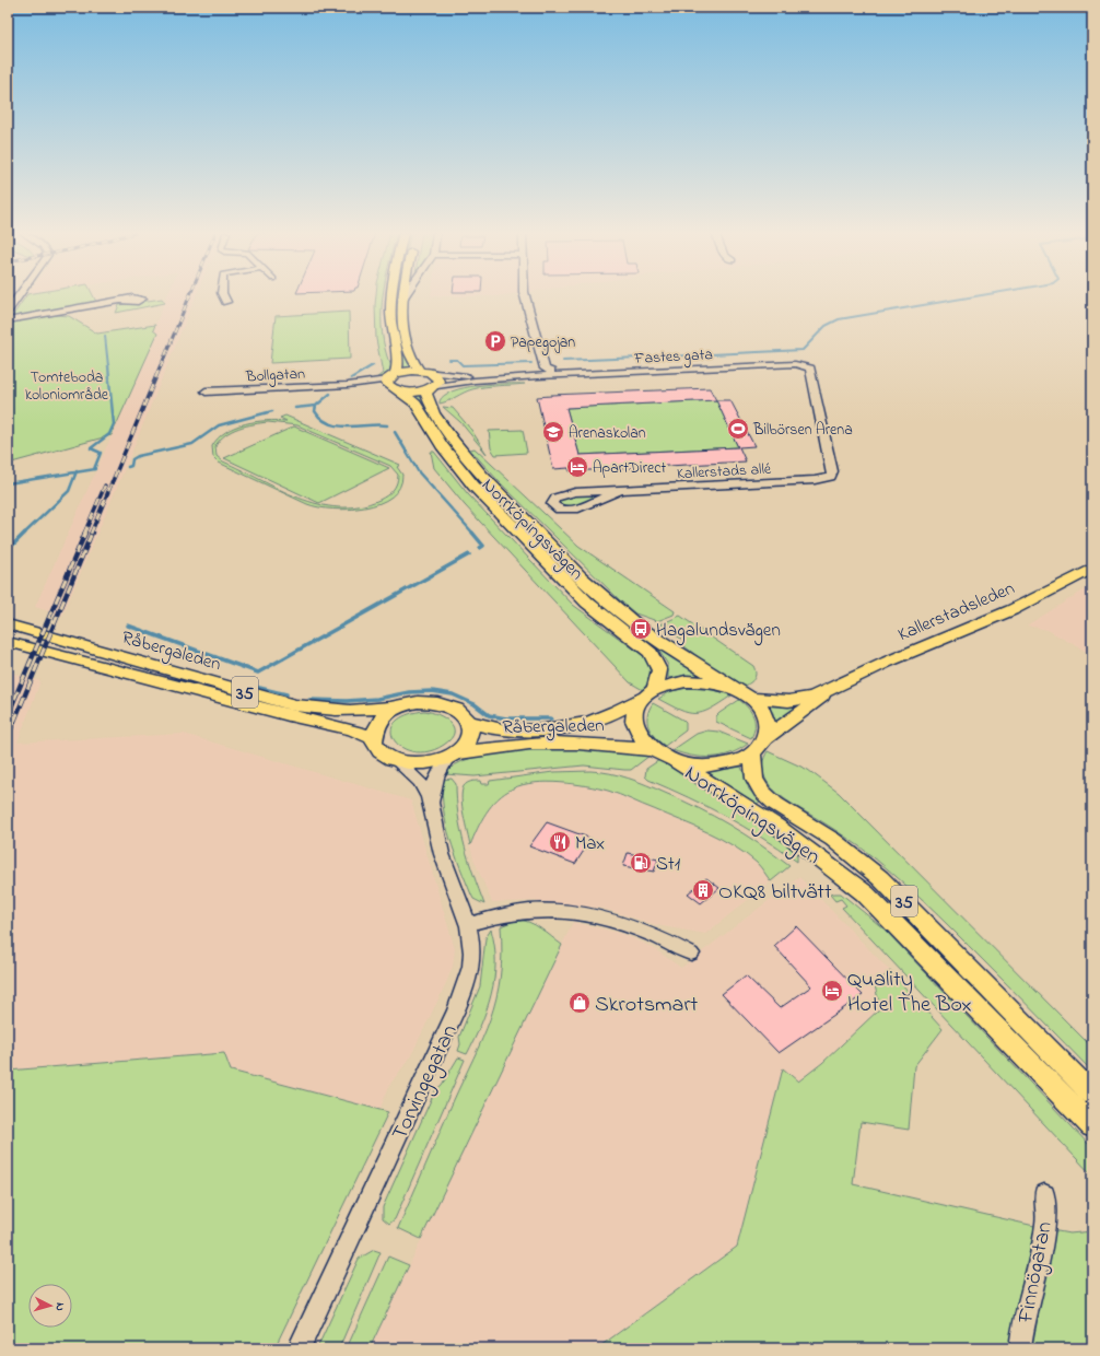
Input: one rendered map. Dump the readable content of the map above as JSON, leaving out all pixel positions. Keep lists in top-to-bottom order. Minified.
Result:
{"streets":{"main road":["Norrköpingsvägen","Kallerstadsleden","Råbergaleden","35"],"street":["Fastes gata","Bollgatan","Kallerstads allé","Torvingegatan","Finnögatan"]},"crossings":[["Fastes gata","Kallerstads allé"],["Fastes gata","Norrköpingsvägen"],["Bollgatan","Norrköpingsvägen"],["Norrköpingsvägen","Kallerstadsleden"],["Norrköpingsvägen","Råbergaleden"],["Norrköpingsvägen","35"],["Kallerstadsleden","Råbergaleden"],["Kallerstadsleden","35"],["Råbergaleden","35"],["Råbergaleden","Torvingegatan"],["35","Torvingegatan"]],"parks":["Tomteboda koloniområde"],"places":{"parking":["Papegojan"],"sports":["Bilbörsen Arena"],"school or university":["Arenaskolan"],"hotel":["ApartDirect","Quality Hotel The Box"],"bus stop":["Hagalundsvägen"],"restaurant":["Max"],"fuel station":["St1"],"building":["OKQ8 biltvätt"],"shop":["Skrotsmart"]},"north":"right"}
